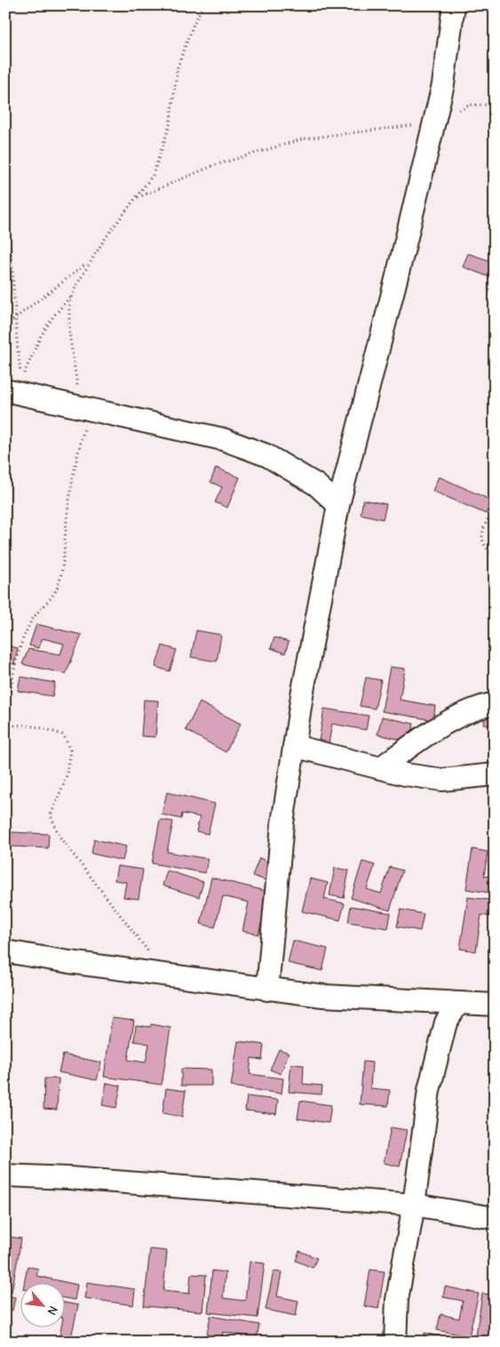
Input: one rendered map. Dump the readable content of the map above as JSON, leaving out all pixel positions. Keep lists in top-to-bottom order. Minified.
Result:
{"north":"bottom right"}
